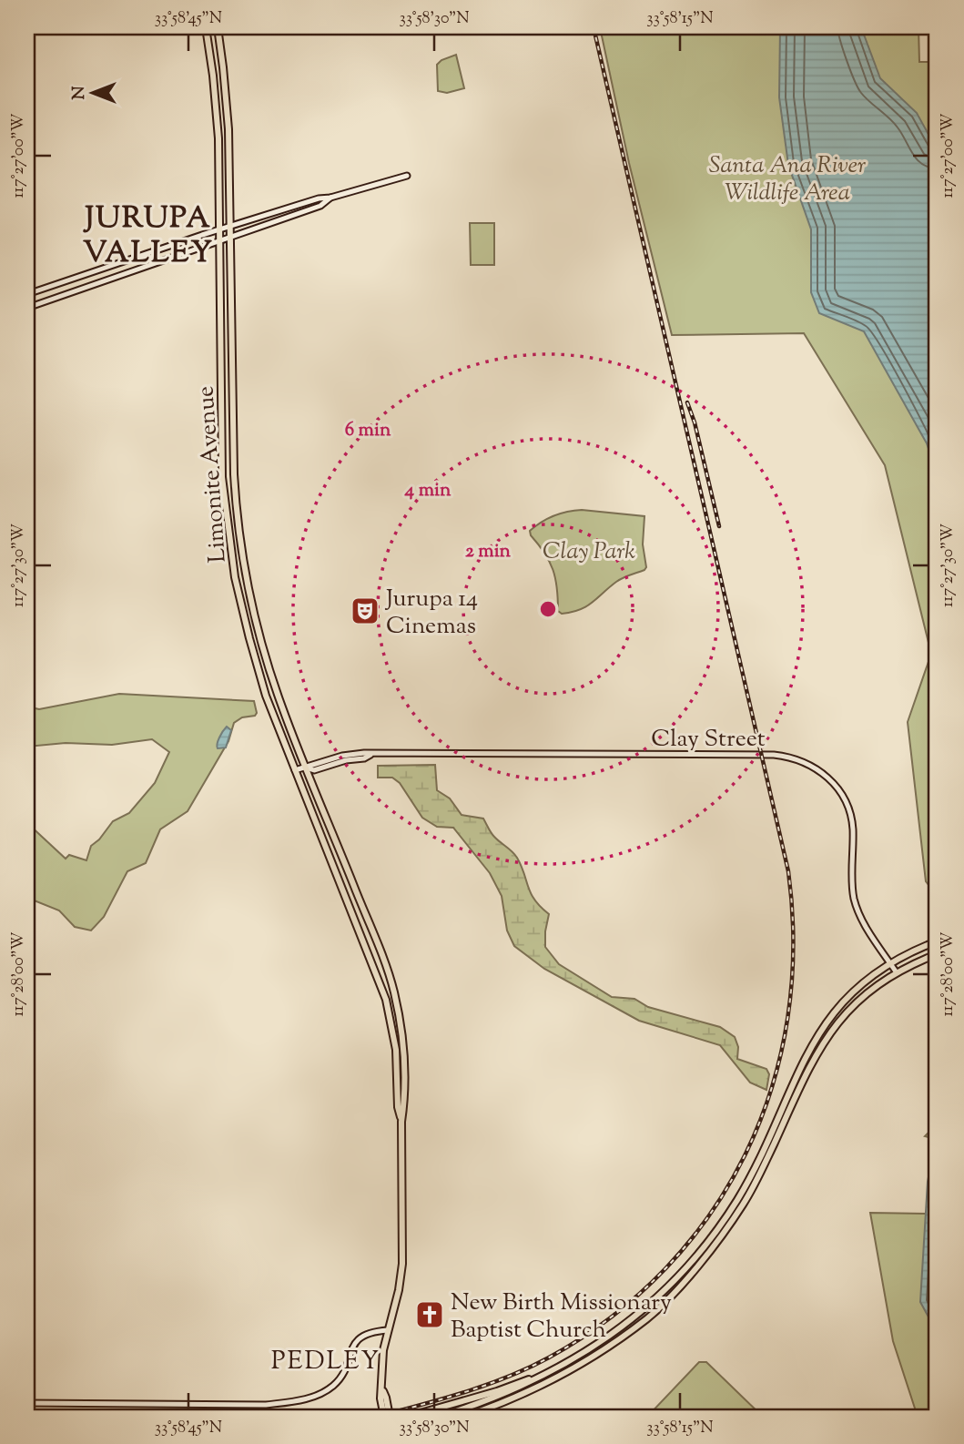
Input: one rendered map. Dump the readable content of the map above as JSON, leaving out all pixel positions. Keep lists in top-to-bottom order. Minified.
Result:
{"streets":{"main road":["Limonite Avenue","Clay Street"]},"crossings":[["Limonite Avenue","Clay Street"]],"districts":["JURUPA VALLEY","PEDLEY"],"parks":["Santa Ana River Wildlife Area","Clay Park"],"places":{"theatre":["Jurupa 14 Cinemas"],"church":["New Birth Missionary Baptist Church"]},"north":"left","coordinates":["33°58'45\"N","33°58'30\"N","33°58'15\"N","117°27'00\"W","117°27'30\"W","117°28'00\"W"],"rings":["6 min","4 min","2 min"]}
